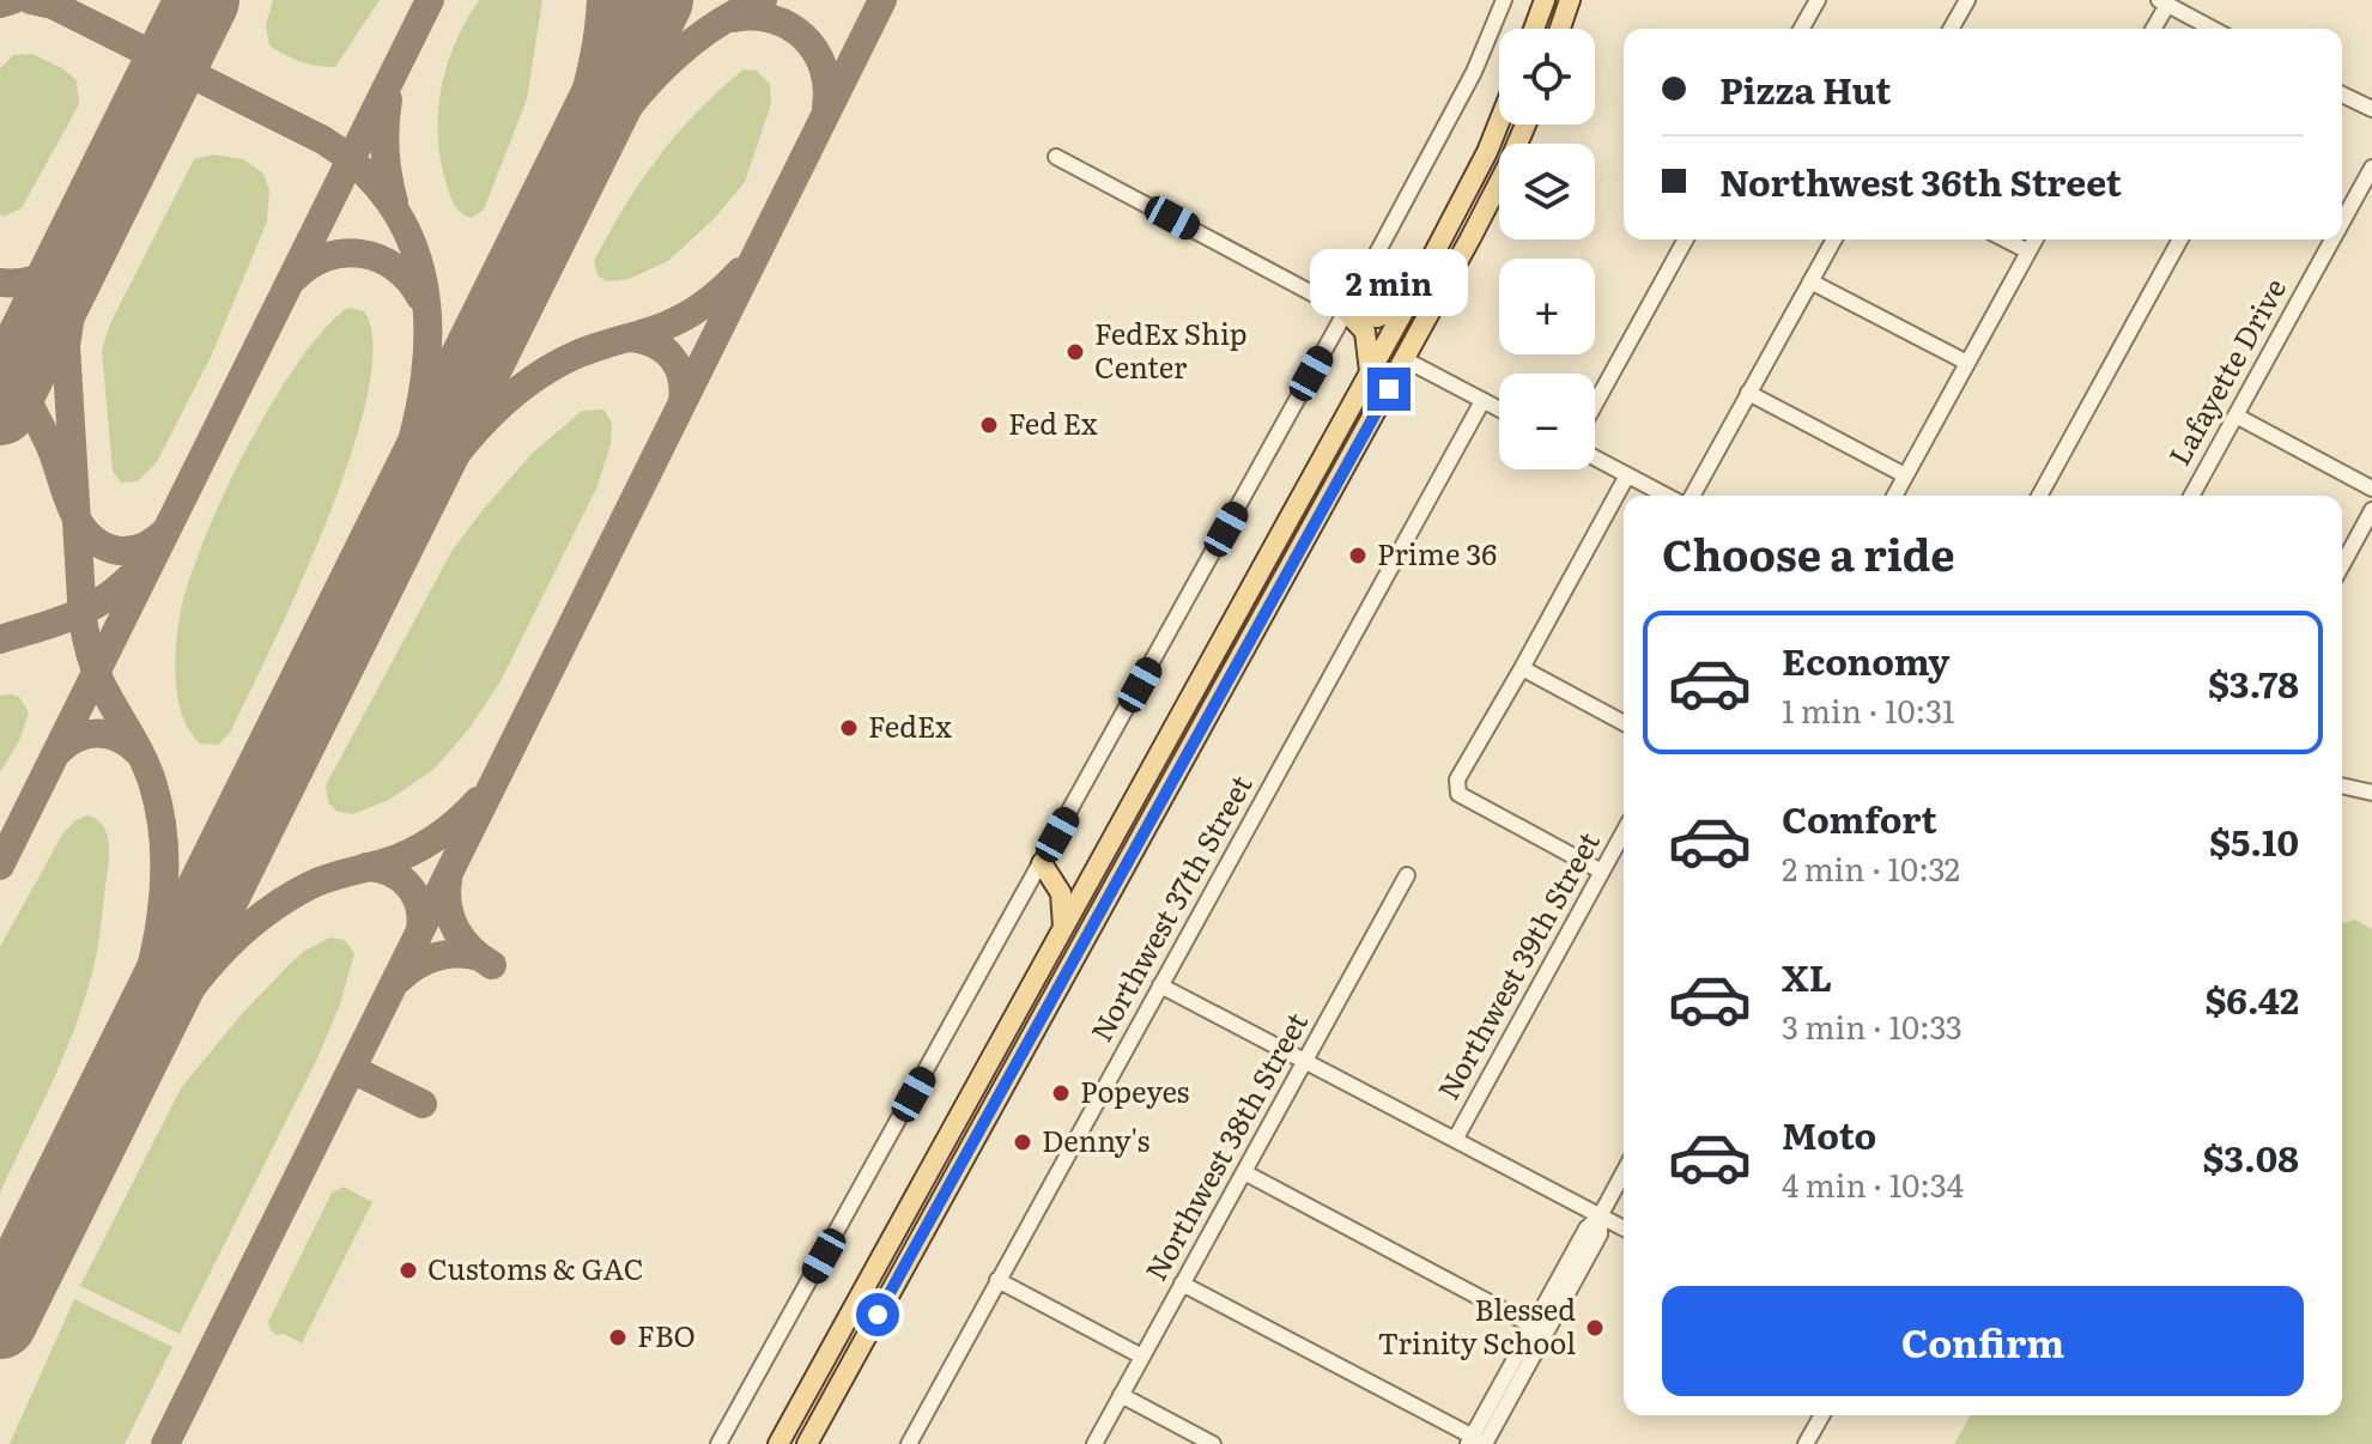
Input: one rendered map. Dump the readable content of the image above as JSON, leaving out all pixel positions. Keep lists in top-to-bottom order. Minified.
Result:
{"streets":{"street":["Lafayette Drive","Northwest 37th Street","Northwest 39th Street","Northwest 38th Street"]},"places":["FedEx Ship Center","Fed Ex","Prime 36","FedEx","Popeyes","Denny's","Customs & GAC","Blessed Trinity School","FBO"],"page":{"map_buttons":["+","−"],"banner":["Pizza Hut","Northwest 36th Street"],"bubble":"2 min","heading":"Choose a ride","list":[{"name":"Economy","note":"1 min · 10:31","value":"$3.78"},{"name":"Comfort","note":"2 min · 10:32","value":"$5.10"},{"name":"XL","note":"3 min · 10:33","value":"$6.42"},{"name":"Moto","note":"4 min · 10:34","value":"$3.08"}],"buttons":"Confirm"}}
